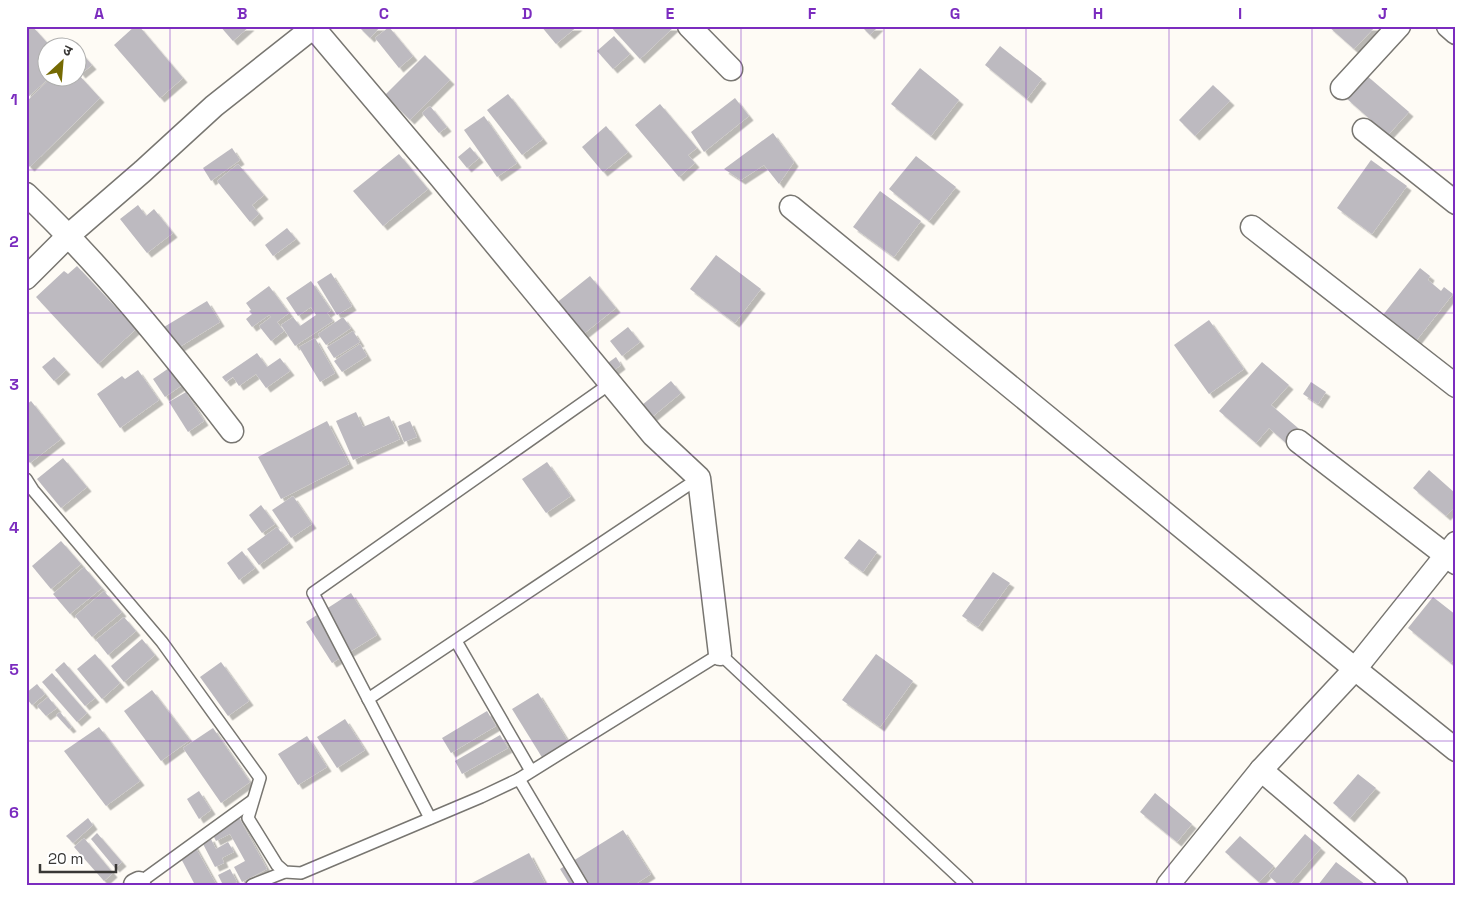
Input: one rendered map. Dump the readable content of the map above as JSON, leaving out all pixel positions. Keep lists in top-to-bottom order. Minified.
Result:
{"scale_bar":"20 m","north":"top right","grid":{"columns":["A","B","C","D","E","F","G","H","I","J"],"rows":["1","2","3","4","5","6"]}}
